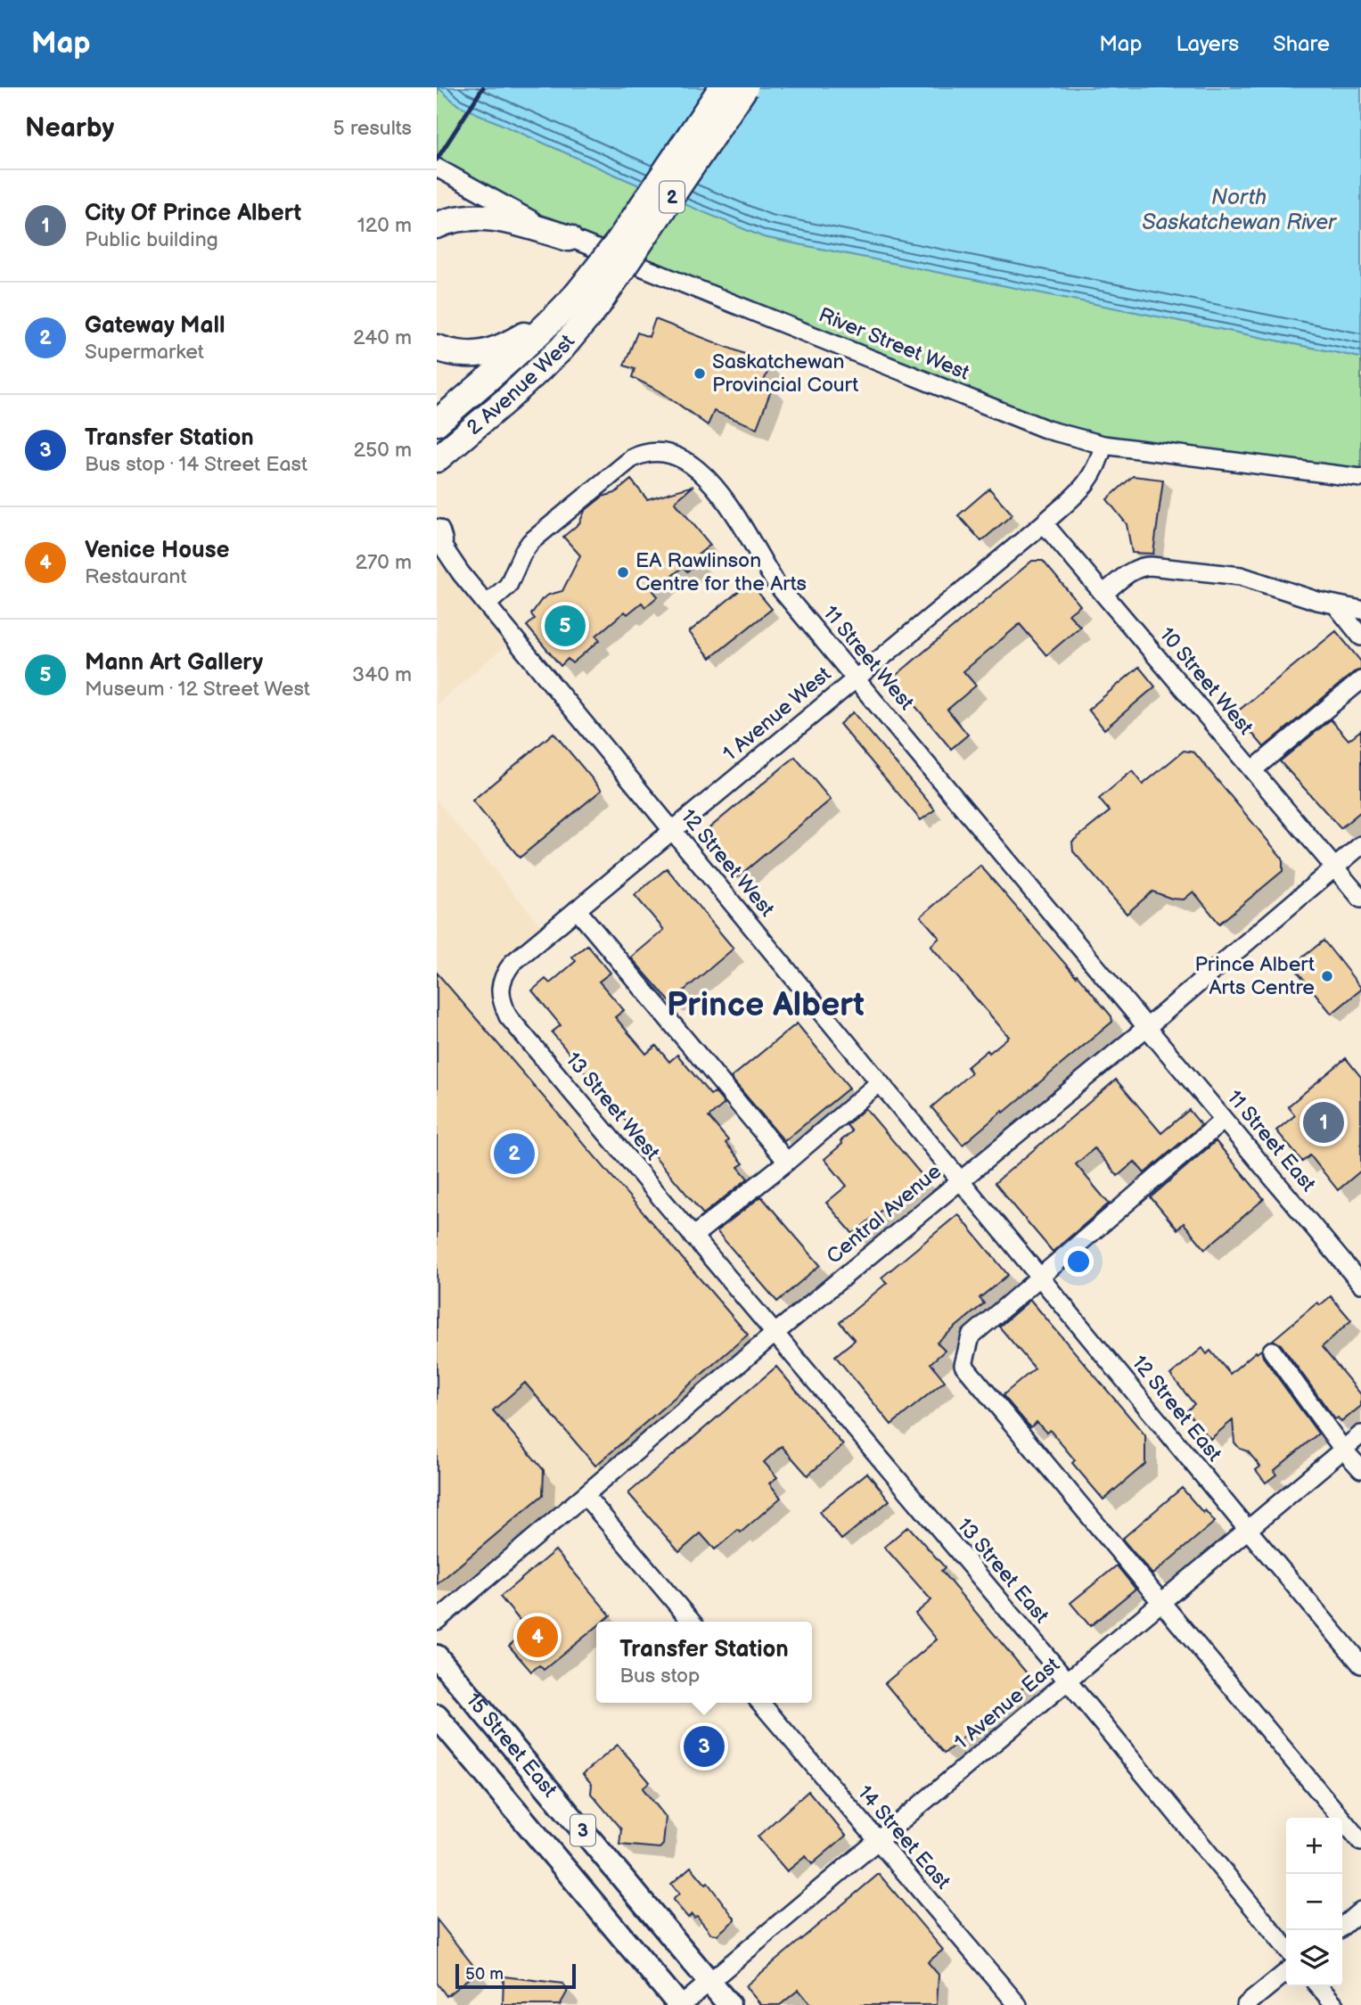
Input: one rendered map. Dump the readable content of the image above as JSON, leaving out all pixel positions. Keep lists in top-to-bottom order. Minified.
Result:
{"streets":{"highway":["2","2 Avenue West"],"main road":["15 Street East","3"],"street":["River Street West","11 Street West","10 Street West","1 Avenue West","12 Street West","13 Street West","11 Street East","Central Avenue","12 Street East","13 Street East","1 Avenue East","14 Street East"]},"crossings":[["2","2 Avenue West"],["River Street West","1 Avenue West"],["11 Street West","1 Avenue West"],["11 Street West","12 Street West"],["11 Street West","11 Street East"],["11 Street West","Central Avenue"],["10 Street West","1 Avenue West"],["10 Street West","Central Avenue"],["1 Avenue West","12 Street West"],["1 Avenue West","13 Street West"],["12 Street West","Central Avenue"],["12 Street West","12 Street East"],["13 Street West","Central Avenue"],["13 Street West","13 Street East"],["11 Street East","Central Avenue"],["Central Avenue","12 Street East"],["Central Avenue","13 Street East"],["12 Street East","1 Avenue East"],["13 Street East","1 Avenue East"],["1 Avenue East","15 Street East"],["1 Avenue East","14 Street East"]],"districts":["Prince Albert"],"water":["North Saskatchewan River"],"places":["Saskatchewan Provincial Court","EA Rawlinson Centre for the Arts","Prince Albert Arts Centre"],"scale_bar":"50 m","page":{"header":"Map","nav":["Map","Layers","Share"],"heading":["Nearby","5 results"],"list":[{"mark":"1","name":"City Of Prince Albert","note":"Public building","value":"120 m"},{"mark":"2","name":"Gateway Mall","note":"Supermarket","value":"240 m"},{"mark":"3","name":"Transfer Station","note":"Bus stop · 14 Street East","value":"250 m"},{"mark":"4","name":"Venice House","note":"Restaurant","value":"270 m"},{"mark":"5","name":"Mann Art Gallery","note":"Museum · 12 Street West","value":"340 m"}],"pins":["5","1","2","4","3"],"popup":["Transfer Station","Bus stop"],"map_buttons":["+","−"],"scale":"50 m"}}
